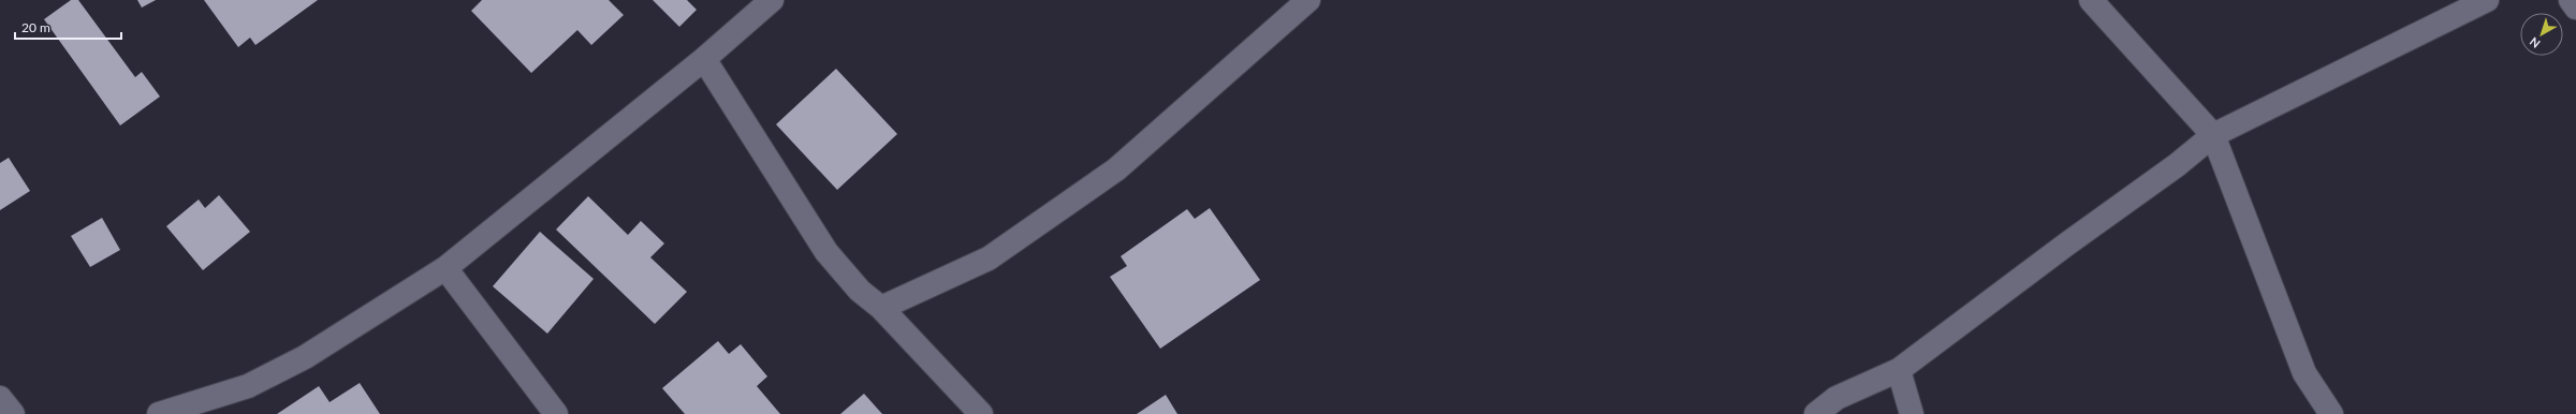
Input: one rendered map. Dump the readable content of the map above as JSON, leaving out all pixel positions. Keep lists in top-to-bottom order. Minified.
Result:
{"scale_bar":"20 m","north":"bottom left"}
